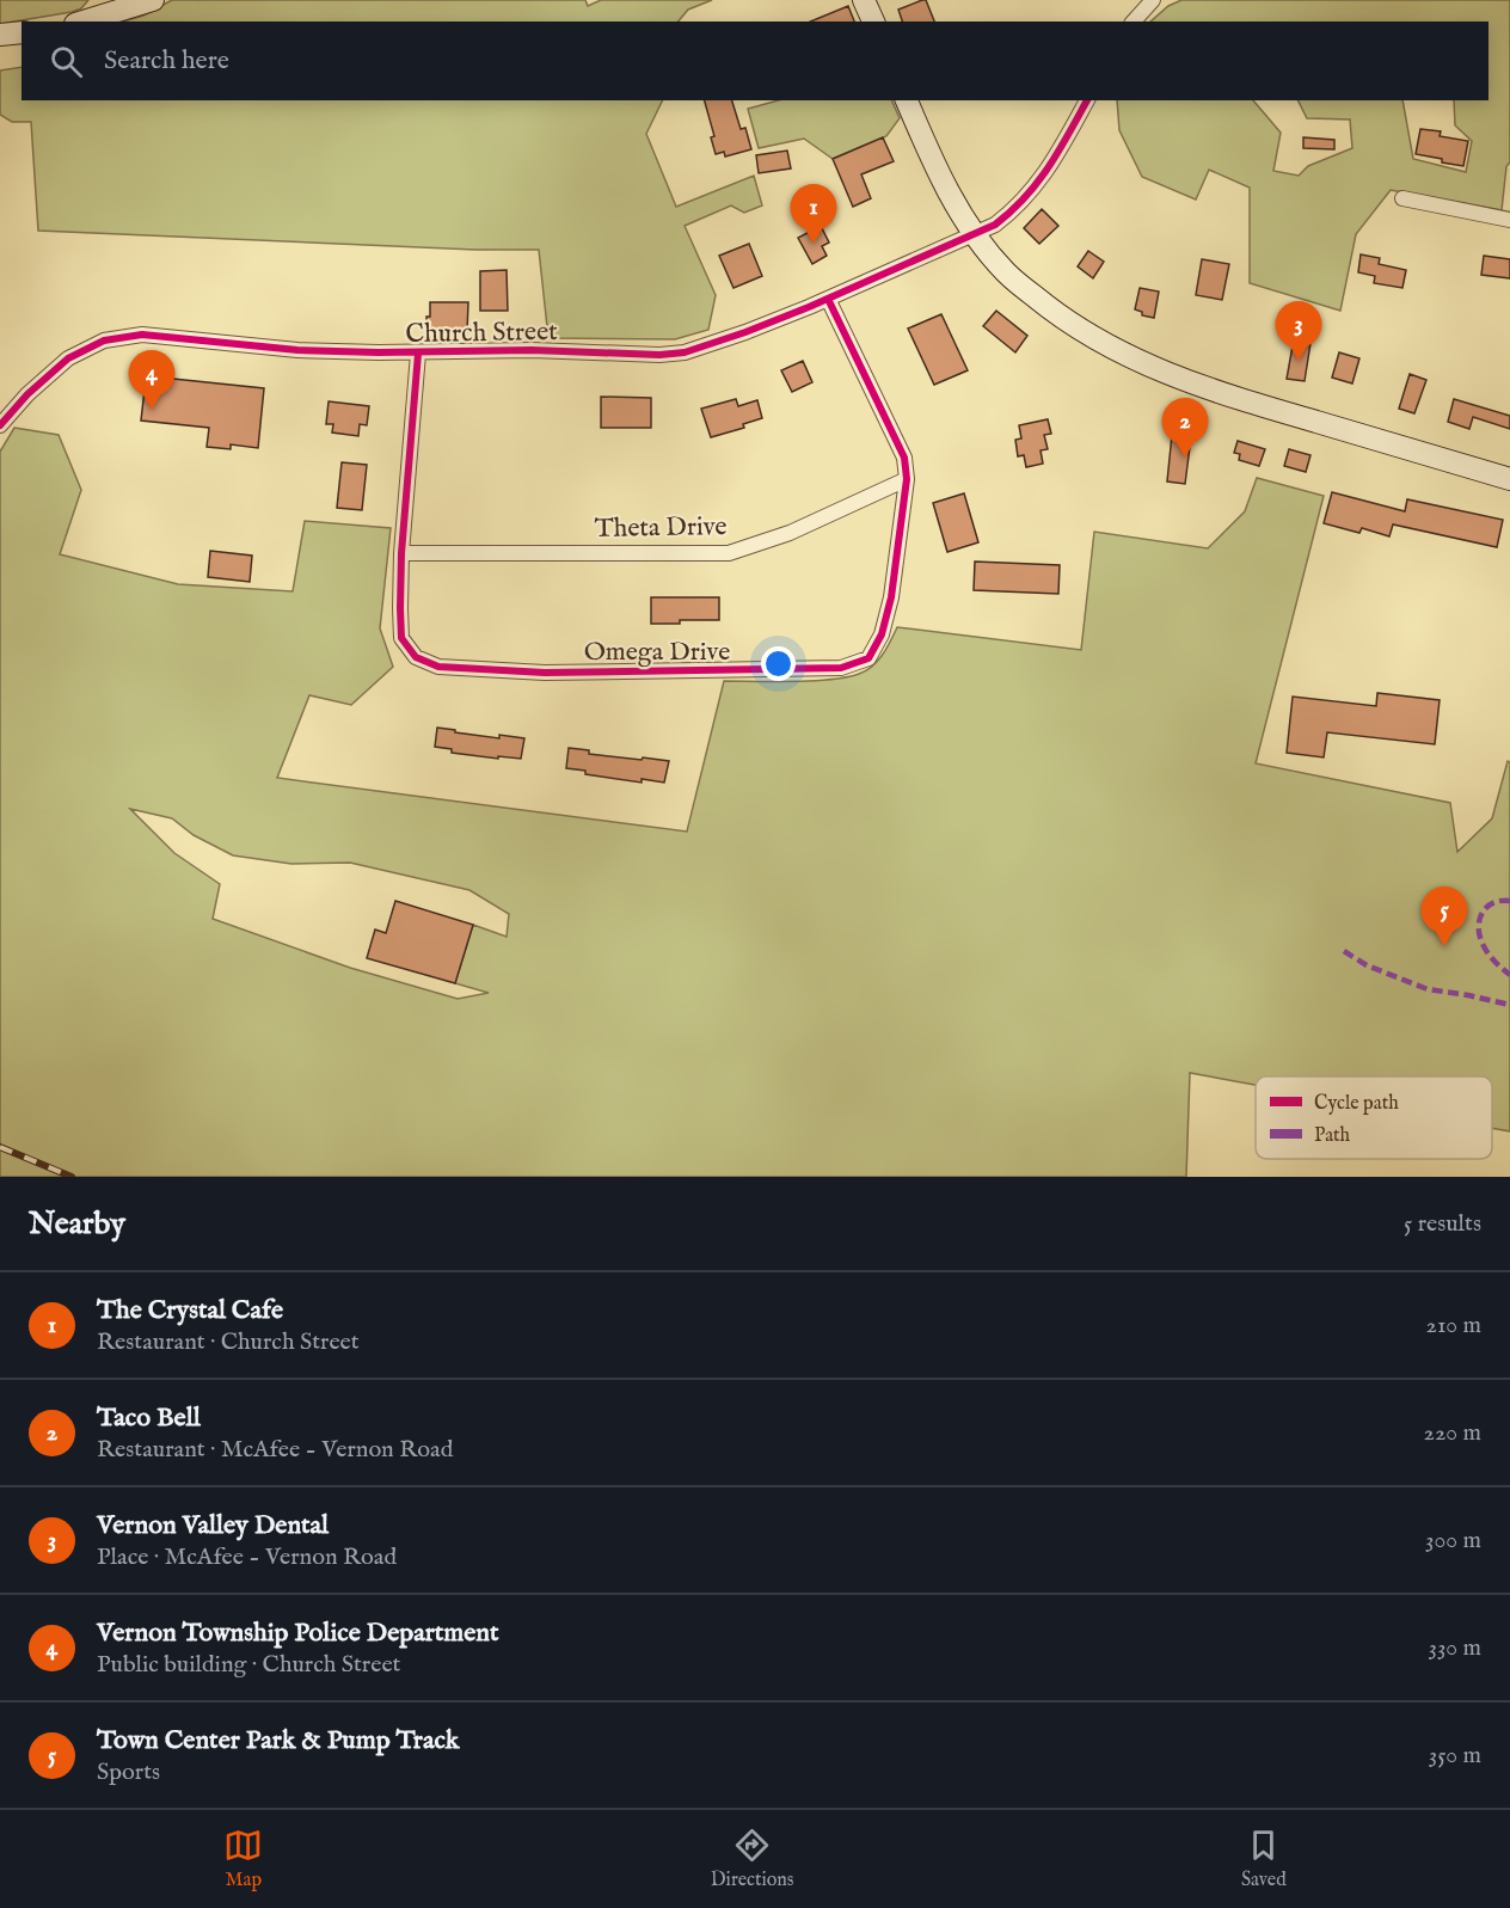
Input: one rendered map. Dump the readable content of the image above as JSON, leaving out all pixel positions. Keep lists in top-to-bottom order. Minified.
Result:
{"streets":{"street":["Church Street","Theta Drive","Omega Drive"]},"crossings":[["Church Street","Omega Drive"],["Theta Drive","Omega Drive"]],"legend":["Cycle path","Path"],"page":{"search":"Search here","pins":["1","3","4","2","5"],"heading":["Nearby","5 results"],"list":[{"mark":"1","name":"The Crystal Cafe","note":"Restaurant · Church Street","value":"210 m"},{"mark":"2","name":"Taco Bell","note":"Restaurant · McAfee - Vernon Road","value":"220 m"},{"mark":"3","name":"Vernon Valley Dental","note":"Place · McAfee - Vernon Road","value":"300 m"},{"mark":"4","name":"Vernon Township Police Department","note":"Public building · Church Street","value":"330 m"},{"mark":"5","name":"Town Center Park & Pump Track","note":"Sports","value":"350 m"}],"nav":["Map","Directions","Saved"]}}
